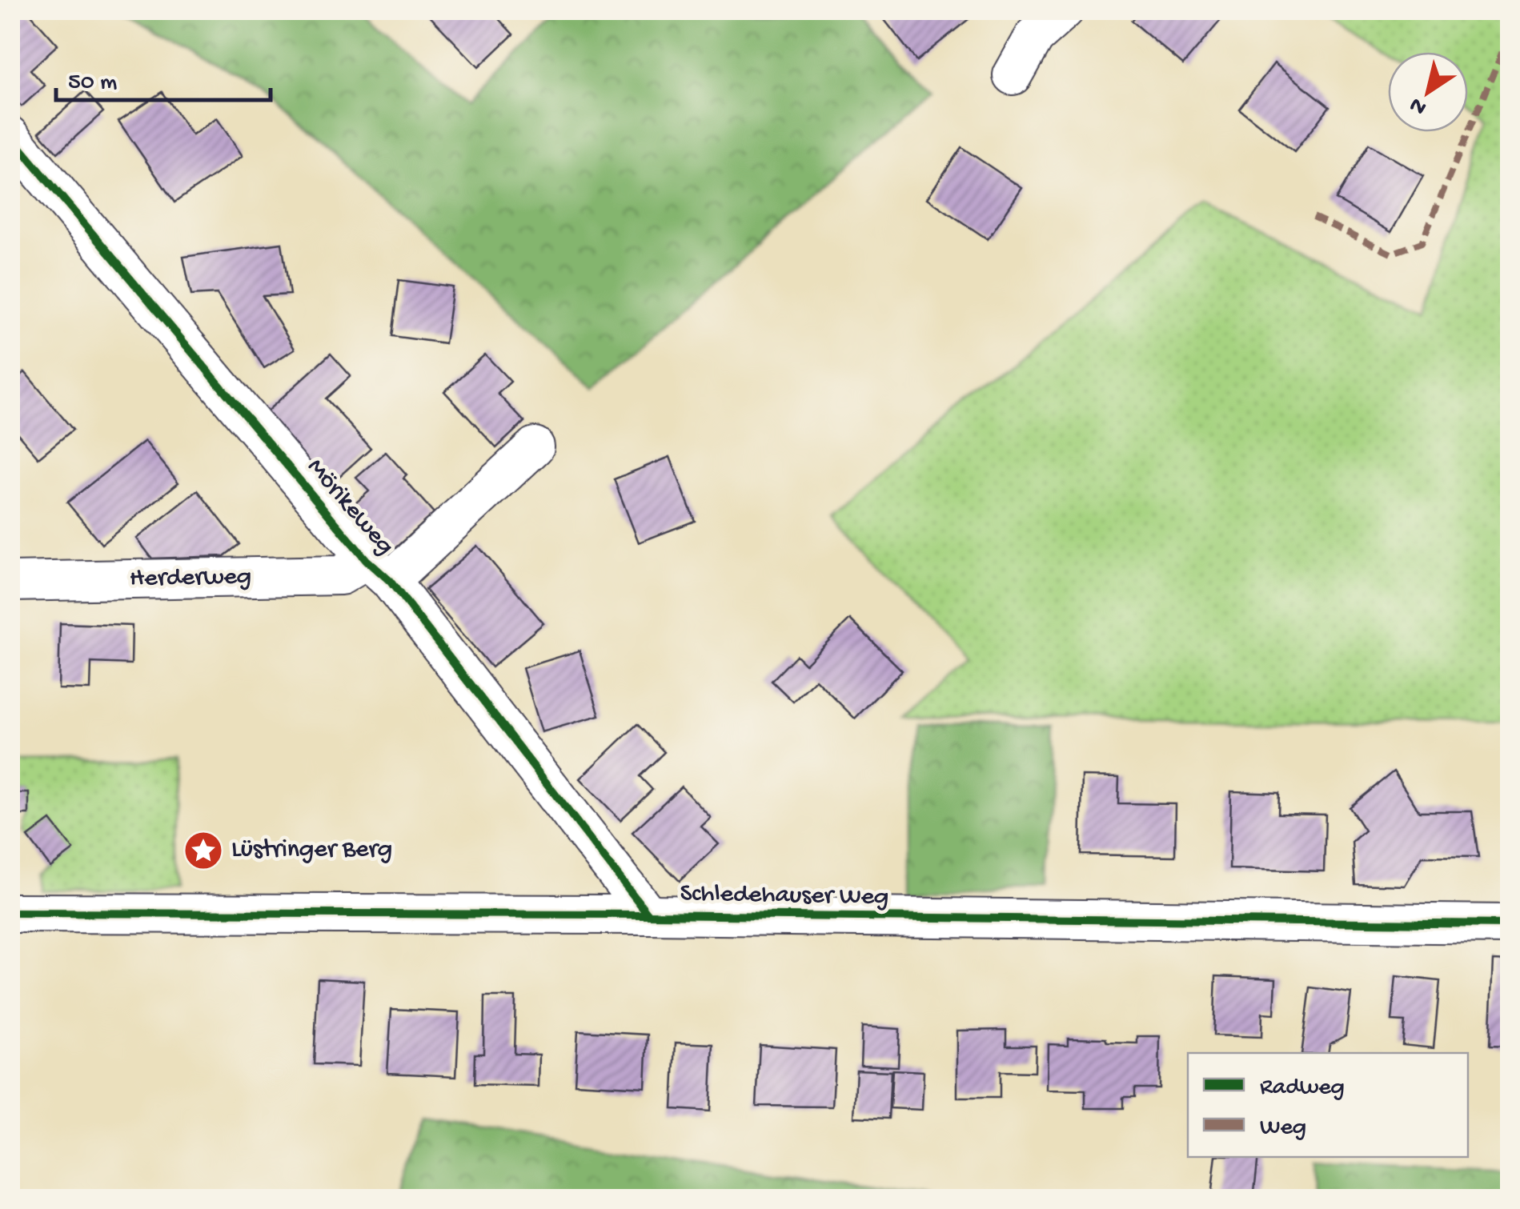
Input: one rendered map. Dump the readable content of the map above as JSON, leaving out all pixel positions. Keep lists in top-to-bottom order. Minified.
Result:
{"streets":{"street":["Mörikeweg","Herderweg","Schledehauser Weg"]},"crossings":[["Mörikeweg","Herderweg"],["Mörikeweg","Schledehauser Weg"]],"places":{"place":["Lüstringer Berg"]},"legend":["Radweg","Weg"],"scale_bar":"50 m","north":"bottom left"}
